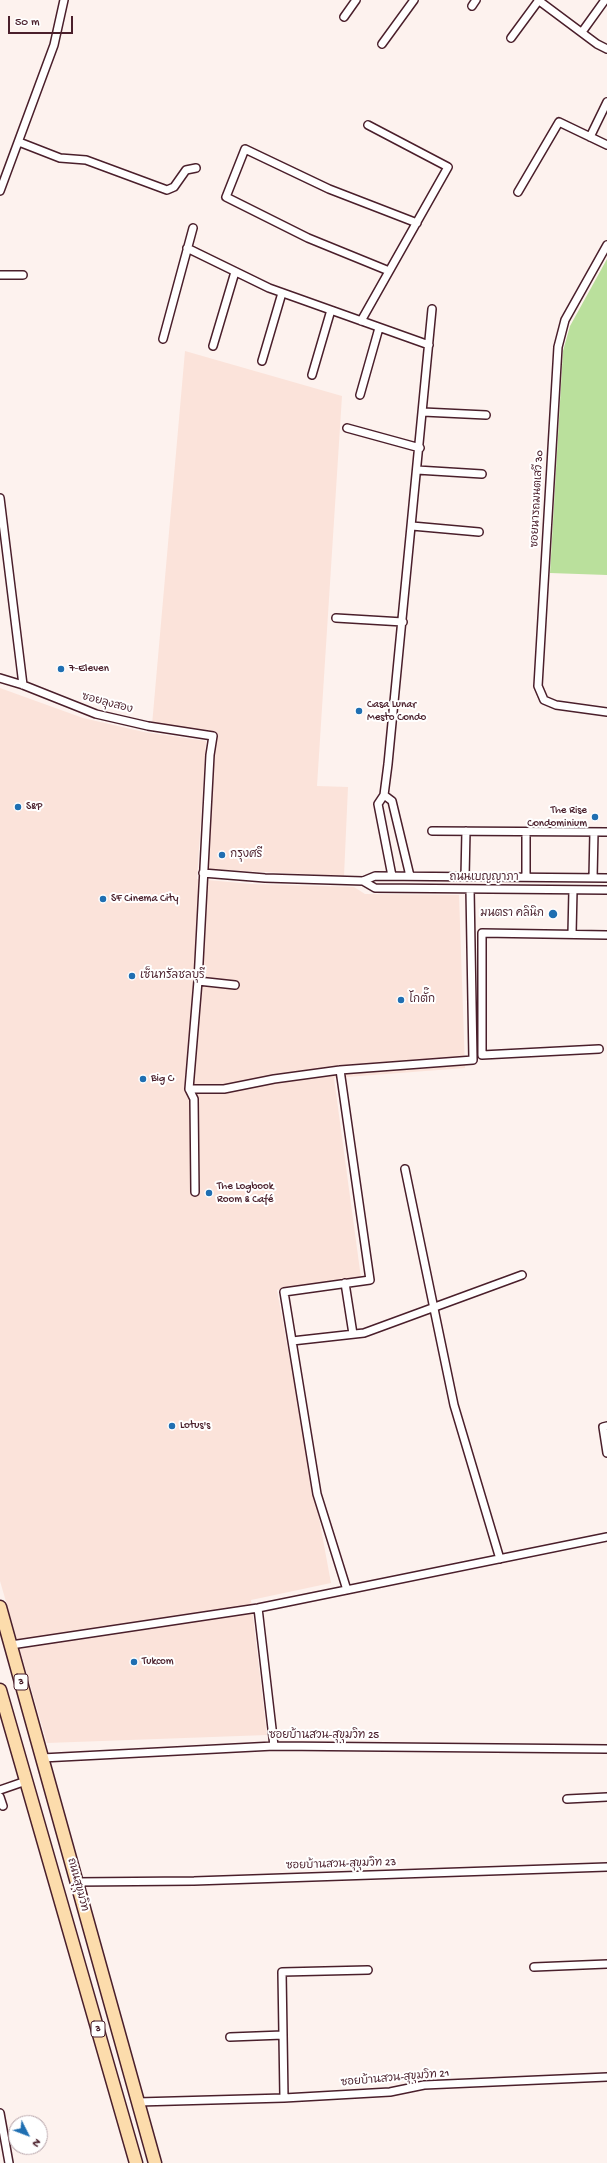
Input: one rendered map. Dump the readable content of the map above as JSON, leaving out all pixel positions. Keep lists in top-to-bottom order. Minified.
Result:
{"streets":{"main road":["3","ถนนสุขุมวิท"],"street":["ซอยนารถมนตเสวี 30","ซอยลุงสอง","ถนนเบญญาภา","ซอยบ้านสวน-สุขุมวิท 25","ซอยบ้านสวน-สุขุมวิท 23","ซอยบ้านสวน-สุขุมวิท 21"]},"crossings":[["ซอยลุงสอง","ถนนเบญญาภา"],["ซอยบ้านสวน-สุขุมวิท 25","ถนนสุขุมวิท"],["ซอยบ้านสวน-สุขุมวิท 23","ถนนสุขุมวิท"],["ถนนสุขุมวิท","ซอยบ้านสวน-สุขุมวิท 21"]],"places":["7-Eleven","Casa Lunar Mesto Condo","S&P","The Rise Condominium","กรุงศรี","SF Cinema City","มนตรา คลินิก","เซ็นทรัลชลบุรี","โกตั๊ก","Big C","The Logbook Room & Café","Lotus's","Tukcom"],"scale_bar":"50 m","north":"bottom right"}
